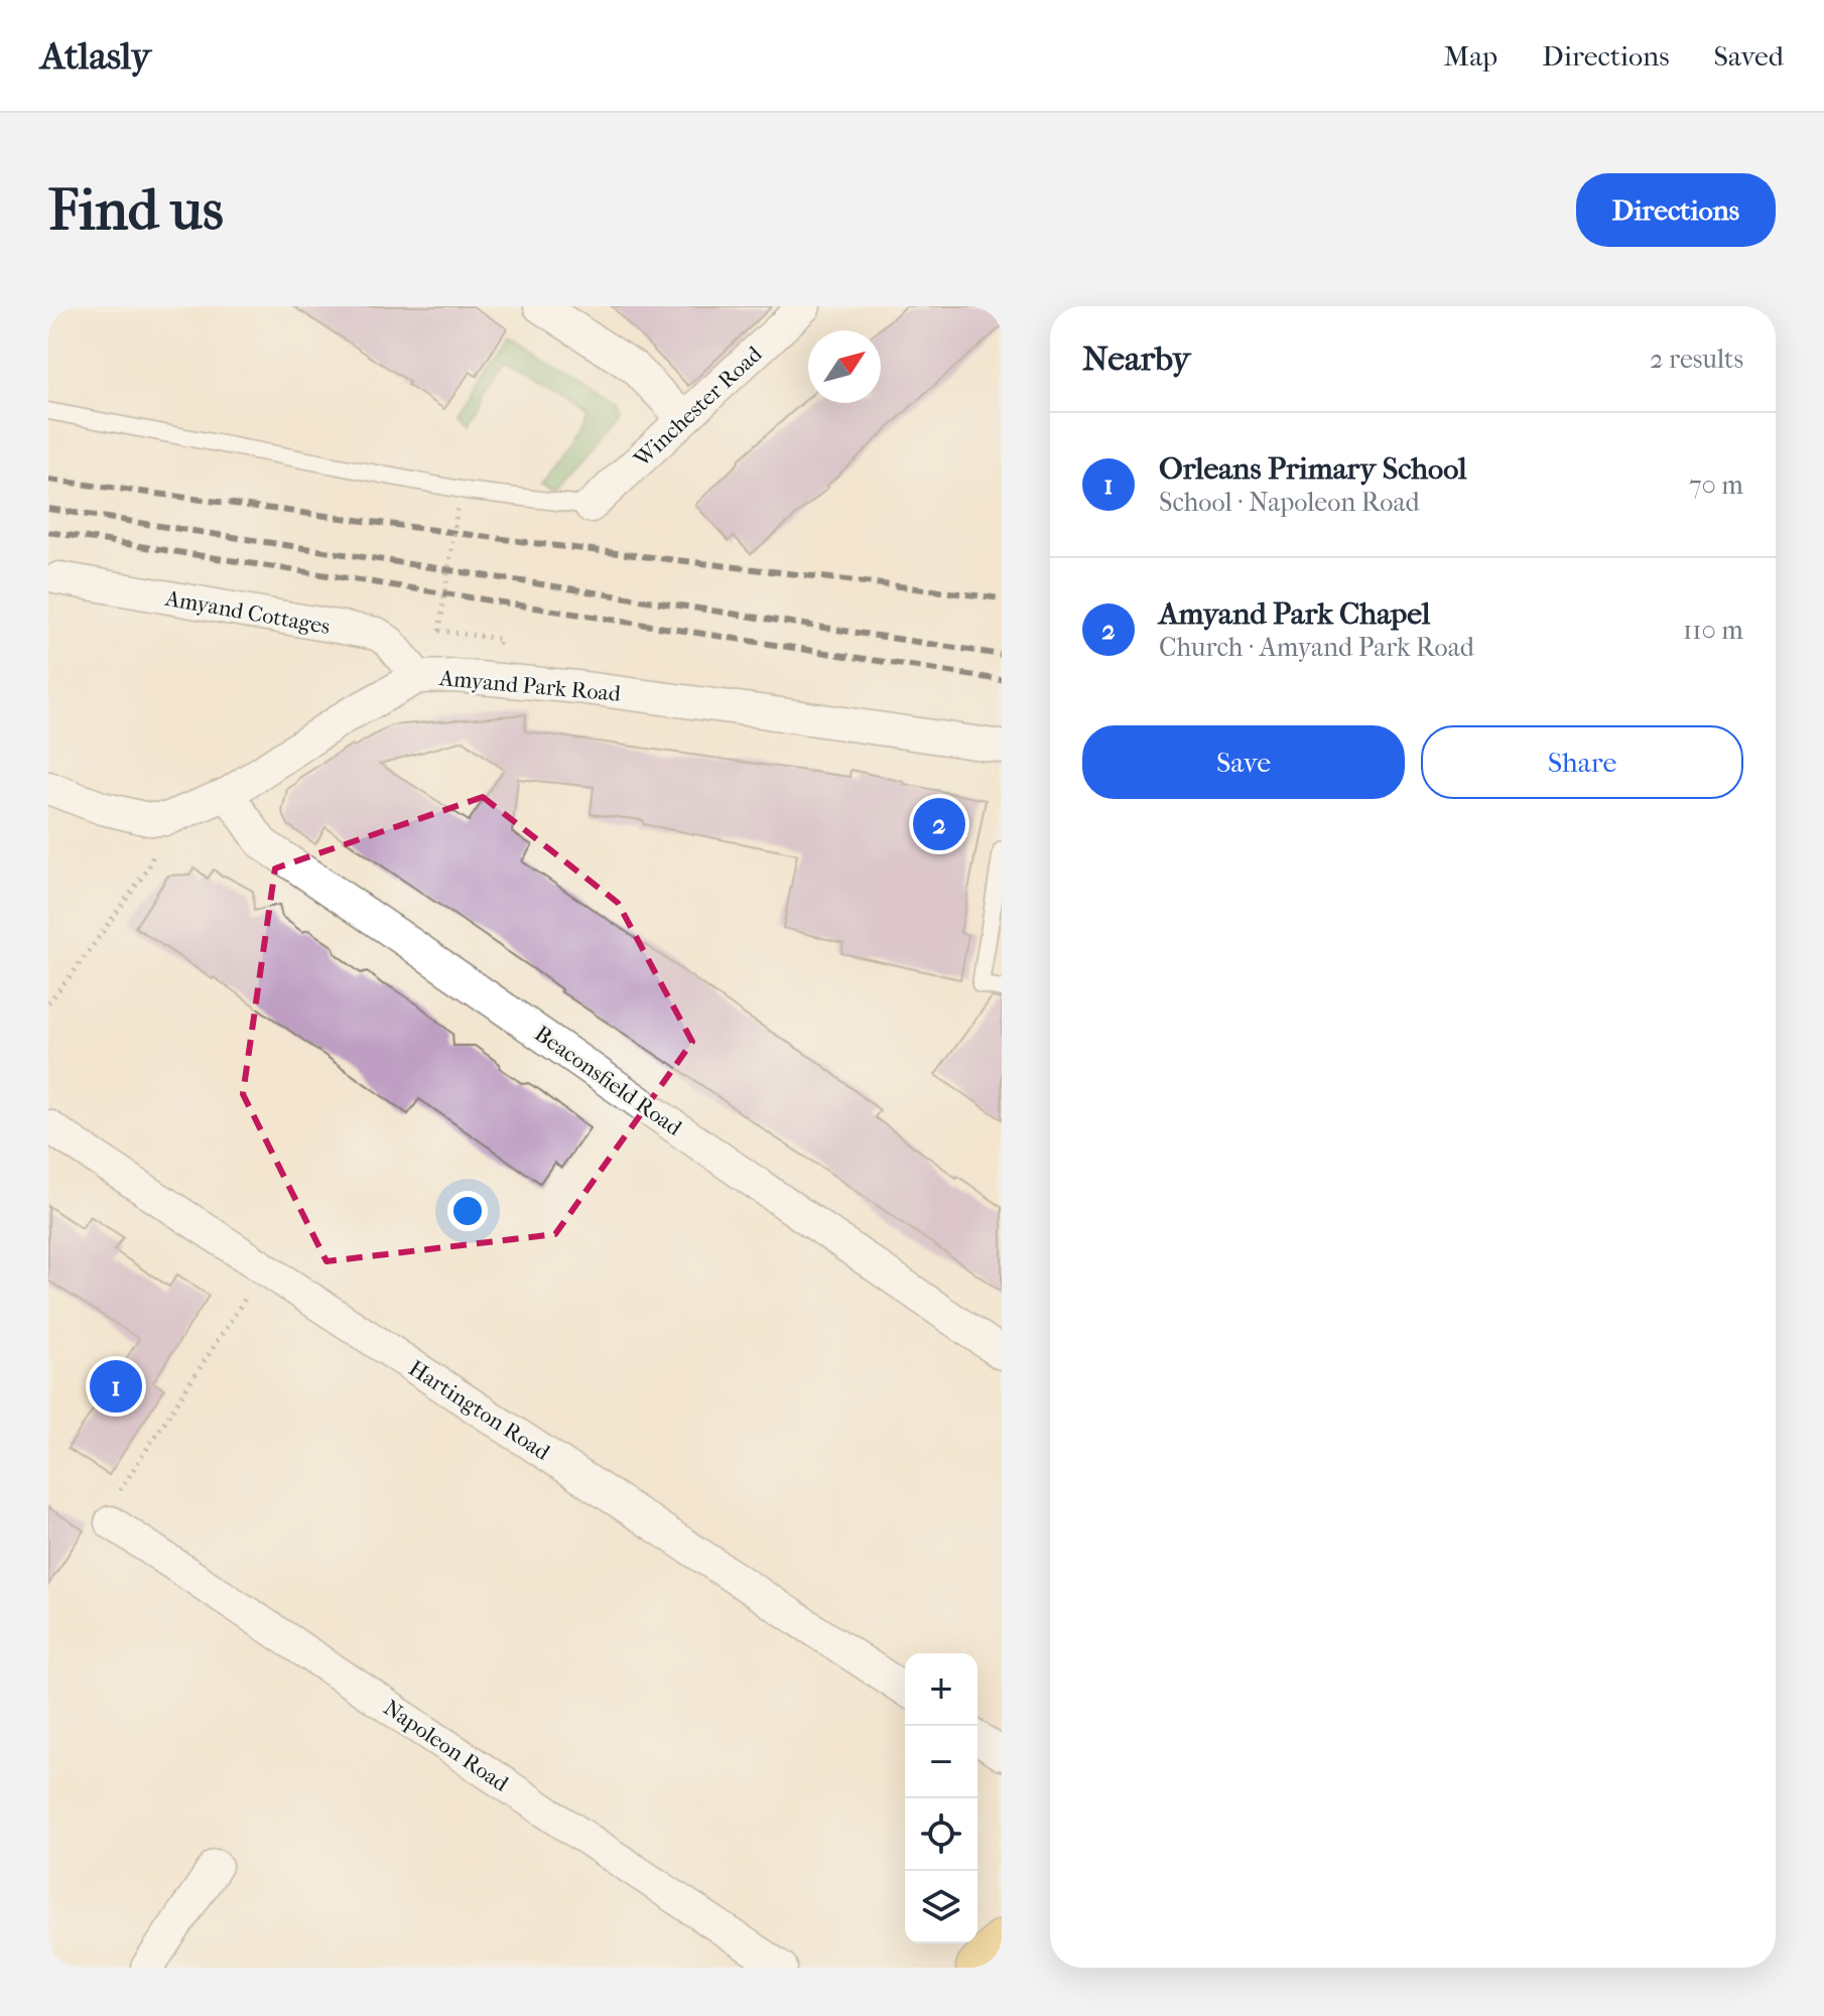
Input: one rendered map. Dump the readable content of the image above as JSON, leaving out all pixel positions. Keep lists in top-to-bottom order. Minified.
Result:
{"streets":{"street":["Winchester Road","Amyand Cottages","Amyand Park Road","Beaconsfield Road","Hartington Road","Napoleon Road"]},"crossings":[["Amyand Cottages","Amyand Park Road"],["Amyand Park Road","Beaconsfield Road"]],"north":"top right","page":{"header":"Atlasly","nav":["Map","Directions","Saved"],"buttons":["Directions",["Save","Share"]],"title":"Find us","heading":["Nearby","2 results"],"list":[{"mark":"1","name":"Orleans Primary School","note":"School · Napoleon Road","value":"70 m"},{"mark":"2","name":"Amyand Park Chapel","note":"Church · Amyand Park Road","value":"110 m"}],"pins":["2","1"],"map_buttons":["+","−"]}}
